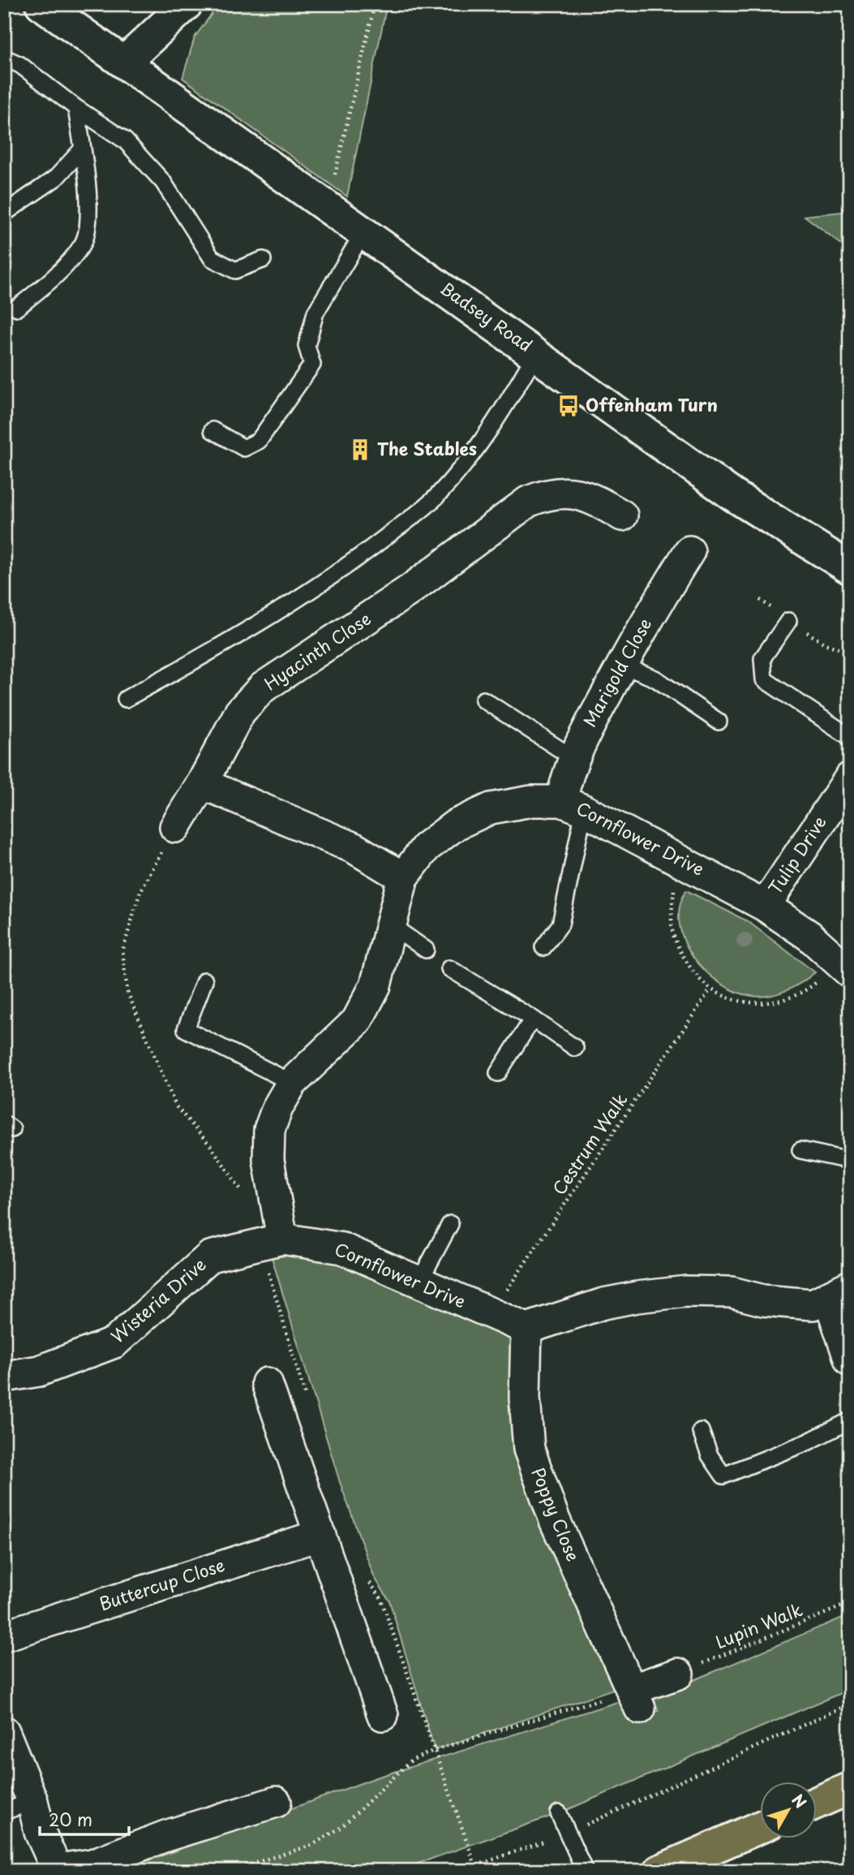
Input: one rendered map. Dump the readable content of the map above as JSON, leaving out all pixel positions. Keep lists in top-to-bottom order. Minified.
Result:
{"streets":{"main road":["Badsey Road"],"street":["Hyacinth Close","Marigold Close","Cornflower Drive","Tulip Drive","Wisteria Drive","Poppy Close","Buttercup Close"],"path":["Cestrum Walk","Lupin Walk"]},"crossings":[["Marigold Close","Cornflower Drive"],["Cornflower Drive","Tulip Drive"],["Cornflower Drive","Cestrum Walk"],["Cornflower Drive","Wisteria Drive"],["Cornflower Drive","Poppy Close"]],"places":{"bus stop":["Offenham Turn"],"building":["The Stables"]},"scale_bar":"20 m","north":"top right"}
